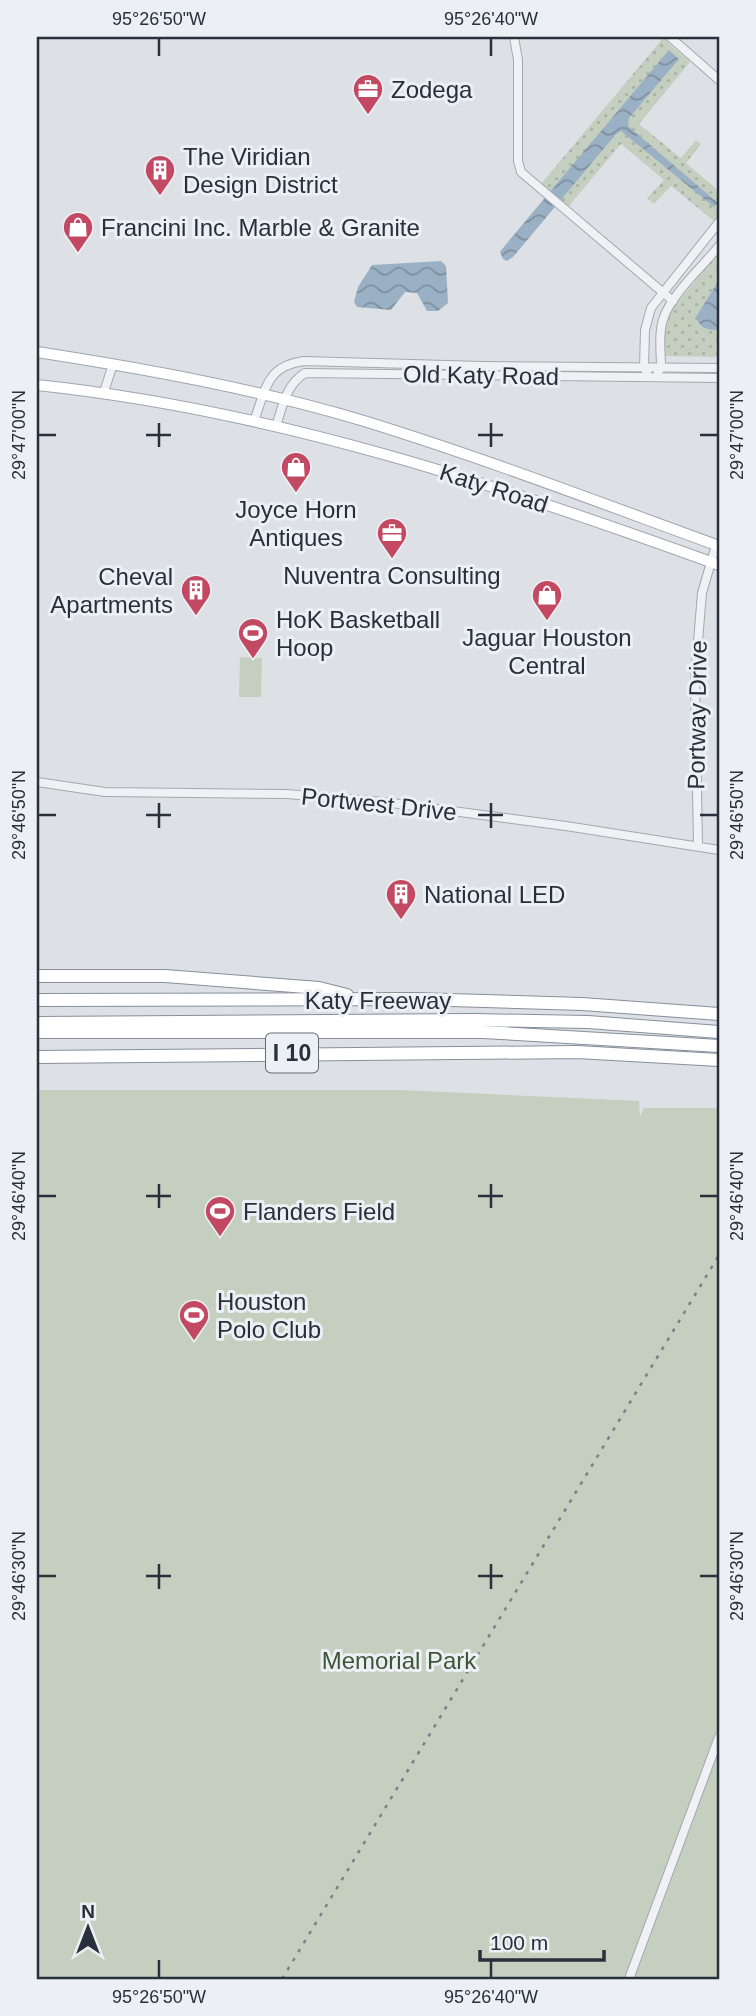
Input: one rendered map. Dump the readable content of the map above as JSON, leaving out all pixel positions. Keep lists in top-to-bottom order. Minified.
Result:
{"streets":{"highway":["Katy Freeway","I 10"],"main road":["Katy Road"],"street":["Old Katy Road","Portway Drive","Portwest Drive"]},"crossings":[["Old Katy Road","Katy Road"],["Katy Road","Portway Drive"],["Portway Drive","Portwest Drive"]],"parks":["Memorial Park"],"places":{"office":["Zodega","Nuventra Consulting"],"building":["The Viridian Design District","Cheval Apartments","National LED"],"shop":["Francini Inc. Marble & Granite","Joyce Horn Antiques","Jaguar Houston Central"],"sports":["HoK Basketball Hoop","Flanders Field","Houston Polo Club"]},"scale_bar":"100 m","north":"top","coordinates":["95°26'50\"W","95°26'40\"W","29°47'00\"N","29°46'50\"N","29°46'40\"N","29°46'30\"N"]}
